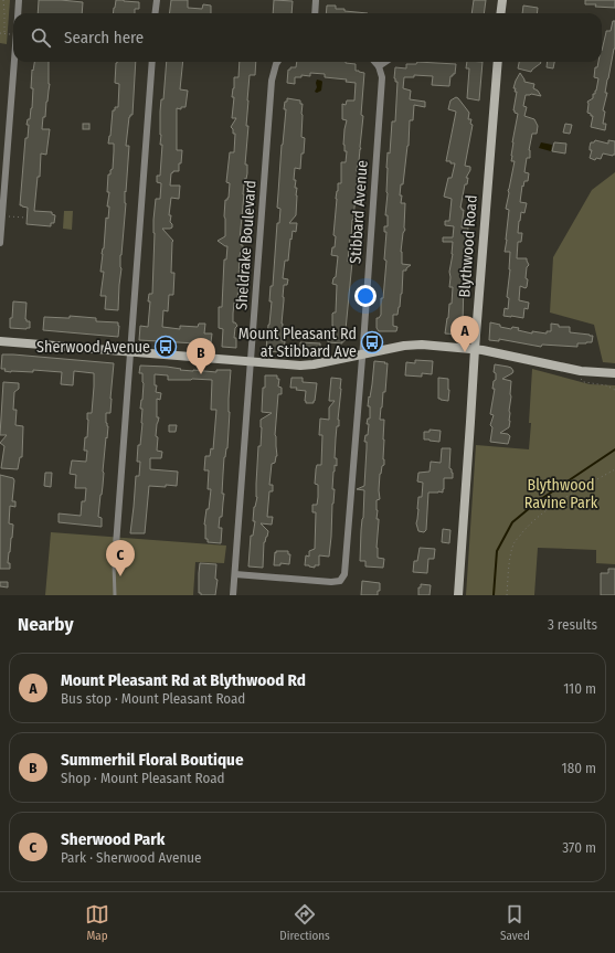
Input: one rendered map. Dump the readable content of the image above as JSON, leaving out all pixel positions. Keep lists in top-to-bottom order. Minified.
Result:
{"streets":{"main road":["Blythwood Road"],"street":["Stibbard Avenue","Sheldrake Boulevard"]},"crossings":[["Stibbard Avenue","Sheldrake Boulevard"]],"parks":["Blythwood Ravine Park"],"places":{"bus stop":["Mount Pleasant Rd at Stibbard Ave","Sherwood Avenue"]},"page":{"search":"Search here","pins":["A","B","C"],"heading":["Nearby","3 results"],"list":[{"mark":"A","name":"Mount Pleasant Rd at Blythwood Rd","note":"Bus stop · Mount Pleasant Road","value":"110 m"},{"mark":"B","name":"Summerhil Floral Boutique","note":"Shop · Mount Pleasant Road","value":"180 m"},{"mark":"C","name":"Sherwood Park","note":"Park · Sherwood Avenue","value":"370 m"}],"nav":["Map","Directions","Saved"]}}
